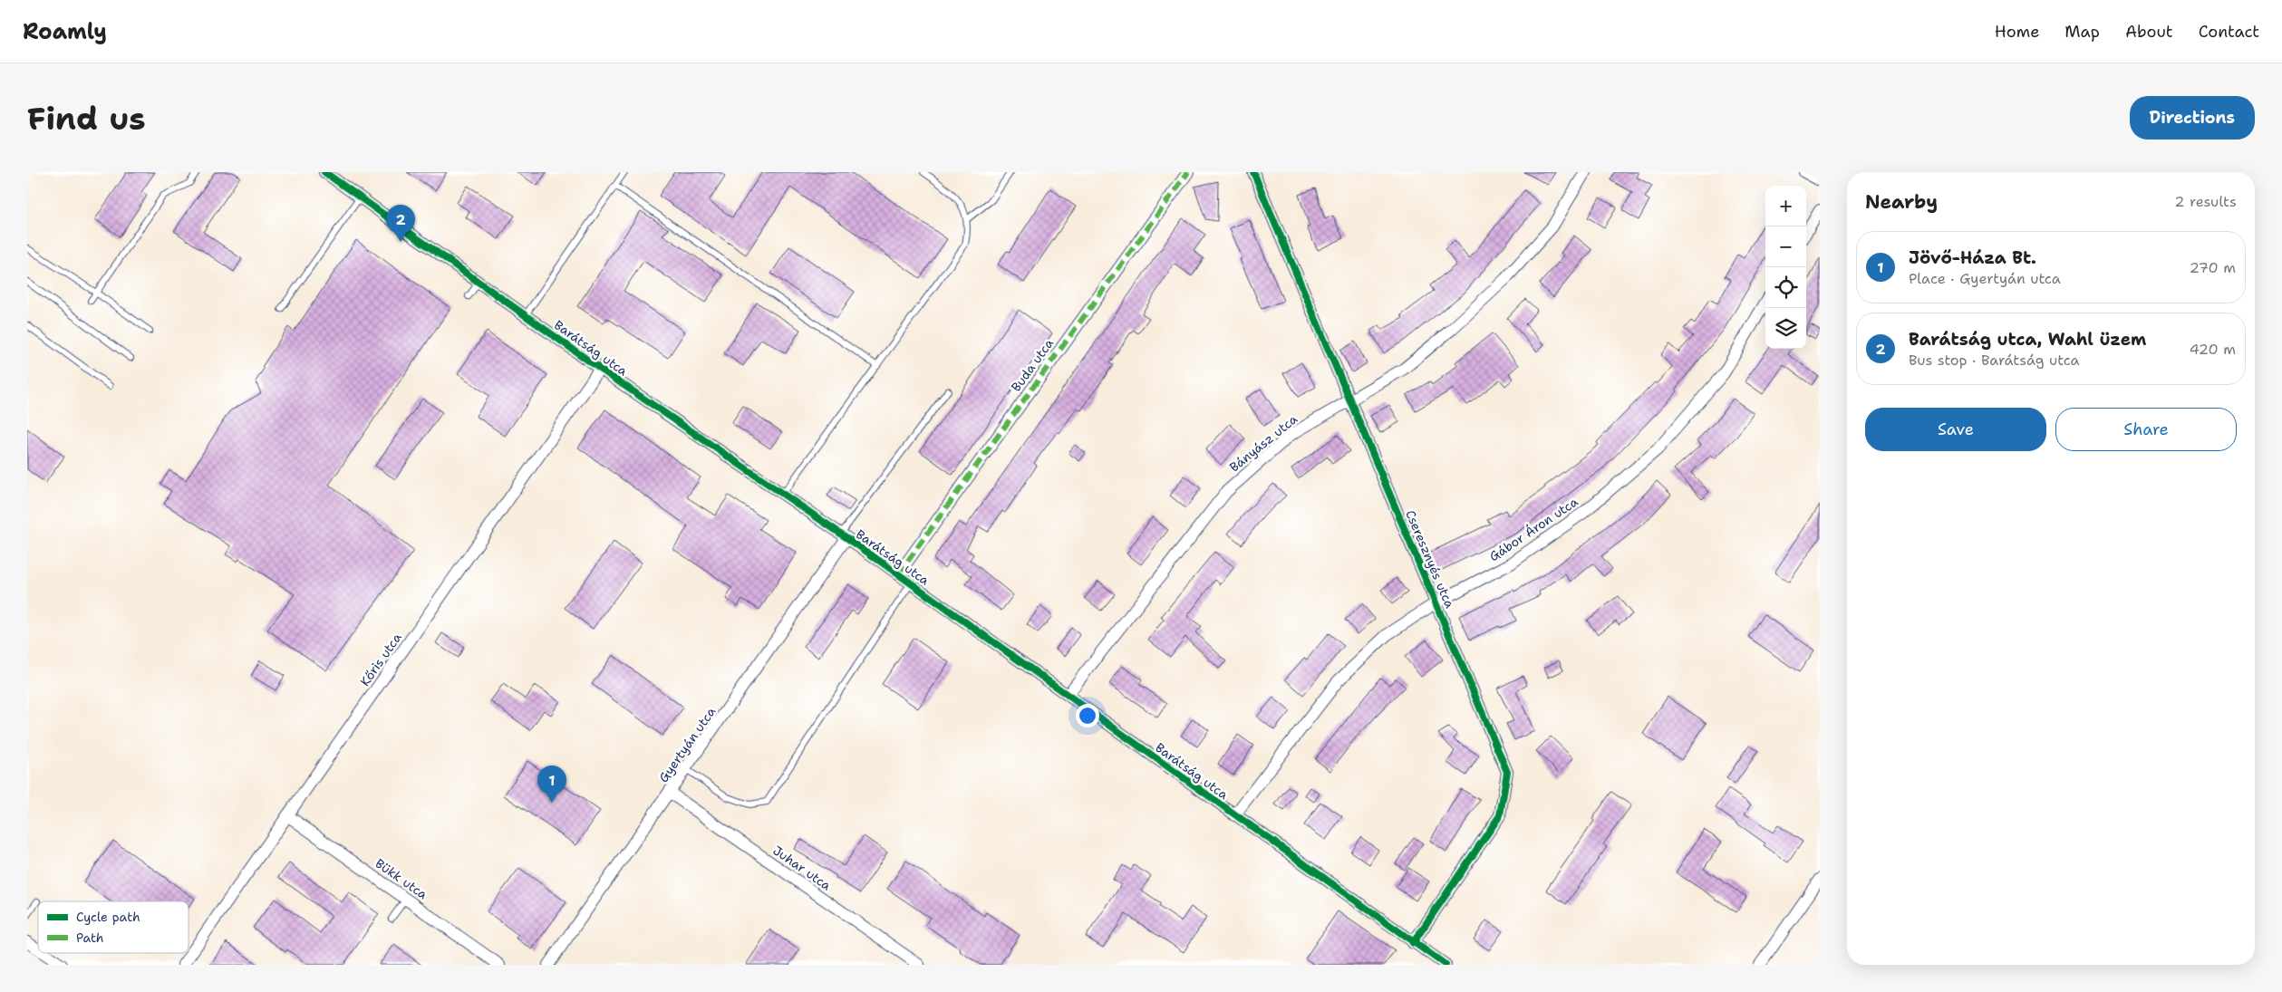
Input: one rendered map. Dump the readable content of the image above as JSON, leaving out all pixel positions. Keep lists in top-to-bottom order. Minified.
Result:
{"streets":{"street":["Barátság utca","Buda utca","Bányász utca","Gábor Áron utca","Cseresznyés utca","Kőris utca","Gyertyán utca","Juhar utca","Bükk utca"]},"crossings":[["Barátság utca","Buda utca"],["Barátság utca","Bányász utca"],["Barátság utca","Gábor Áron utca"],["Barátság utca","Cseresznyés utca"],["Barátság utca","Kőris utca"],["Barátság utca","Gyertyán utca"],["Bányász utca","Cseresznyés utca"],["Gábor Áron utca","Cseresznyés utca"],["Kőris utca","Bükk utca"],["Gyertyán utca","Juhar utca"]],"legend":["Cycle path","Path"],"page":{"header":"Roamly","nav":["Home","Map","About","Contact"],"buttons":["Directions",["Save","Share"]],"title":"Find us","heading":["Nearby","2 results"],"map_buttons":["+","−"],"pins":["2","1"],"list":[{"mark":"1","name":"Jövő-Háza Bt.","note":"Place · Gyertyán utca","value":"270 m"},{"mark":"2","name":"Barátság utca, Wahl üzem","note":"Bus stop · Barátság utca","value":"420 m"}]}}
